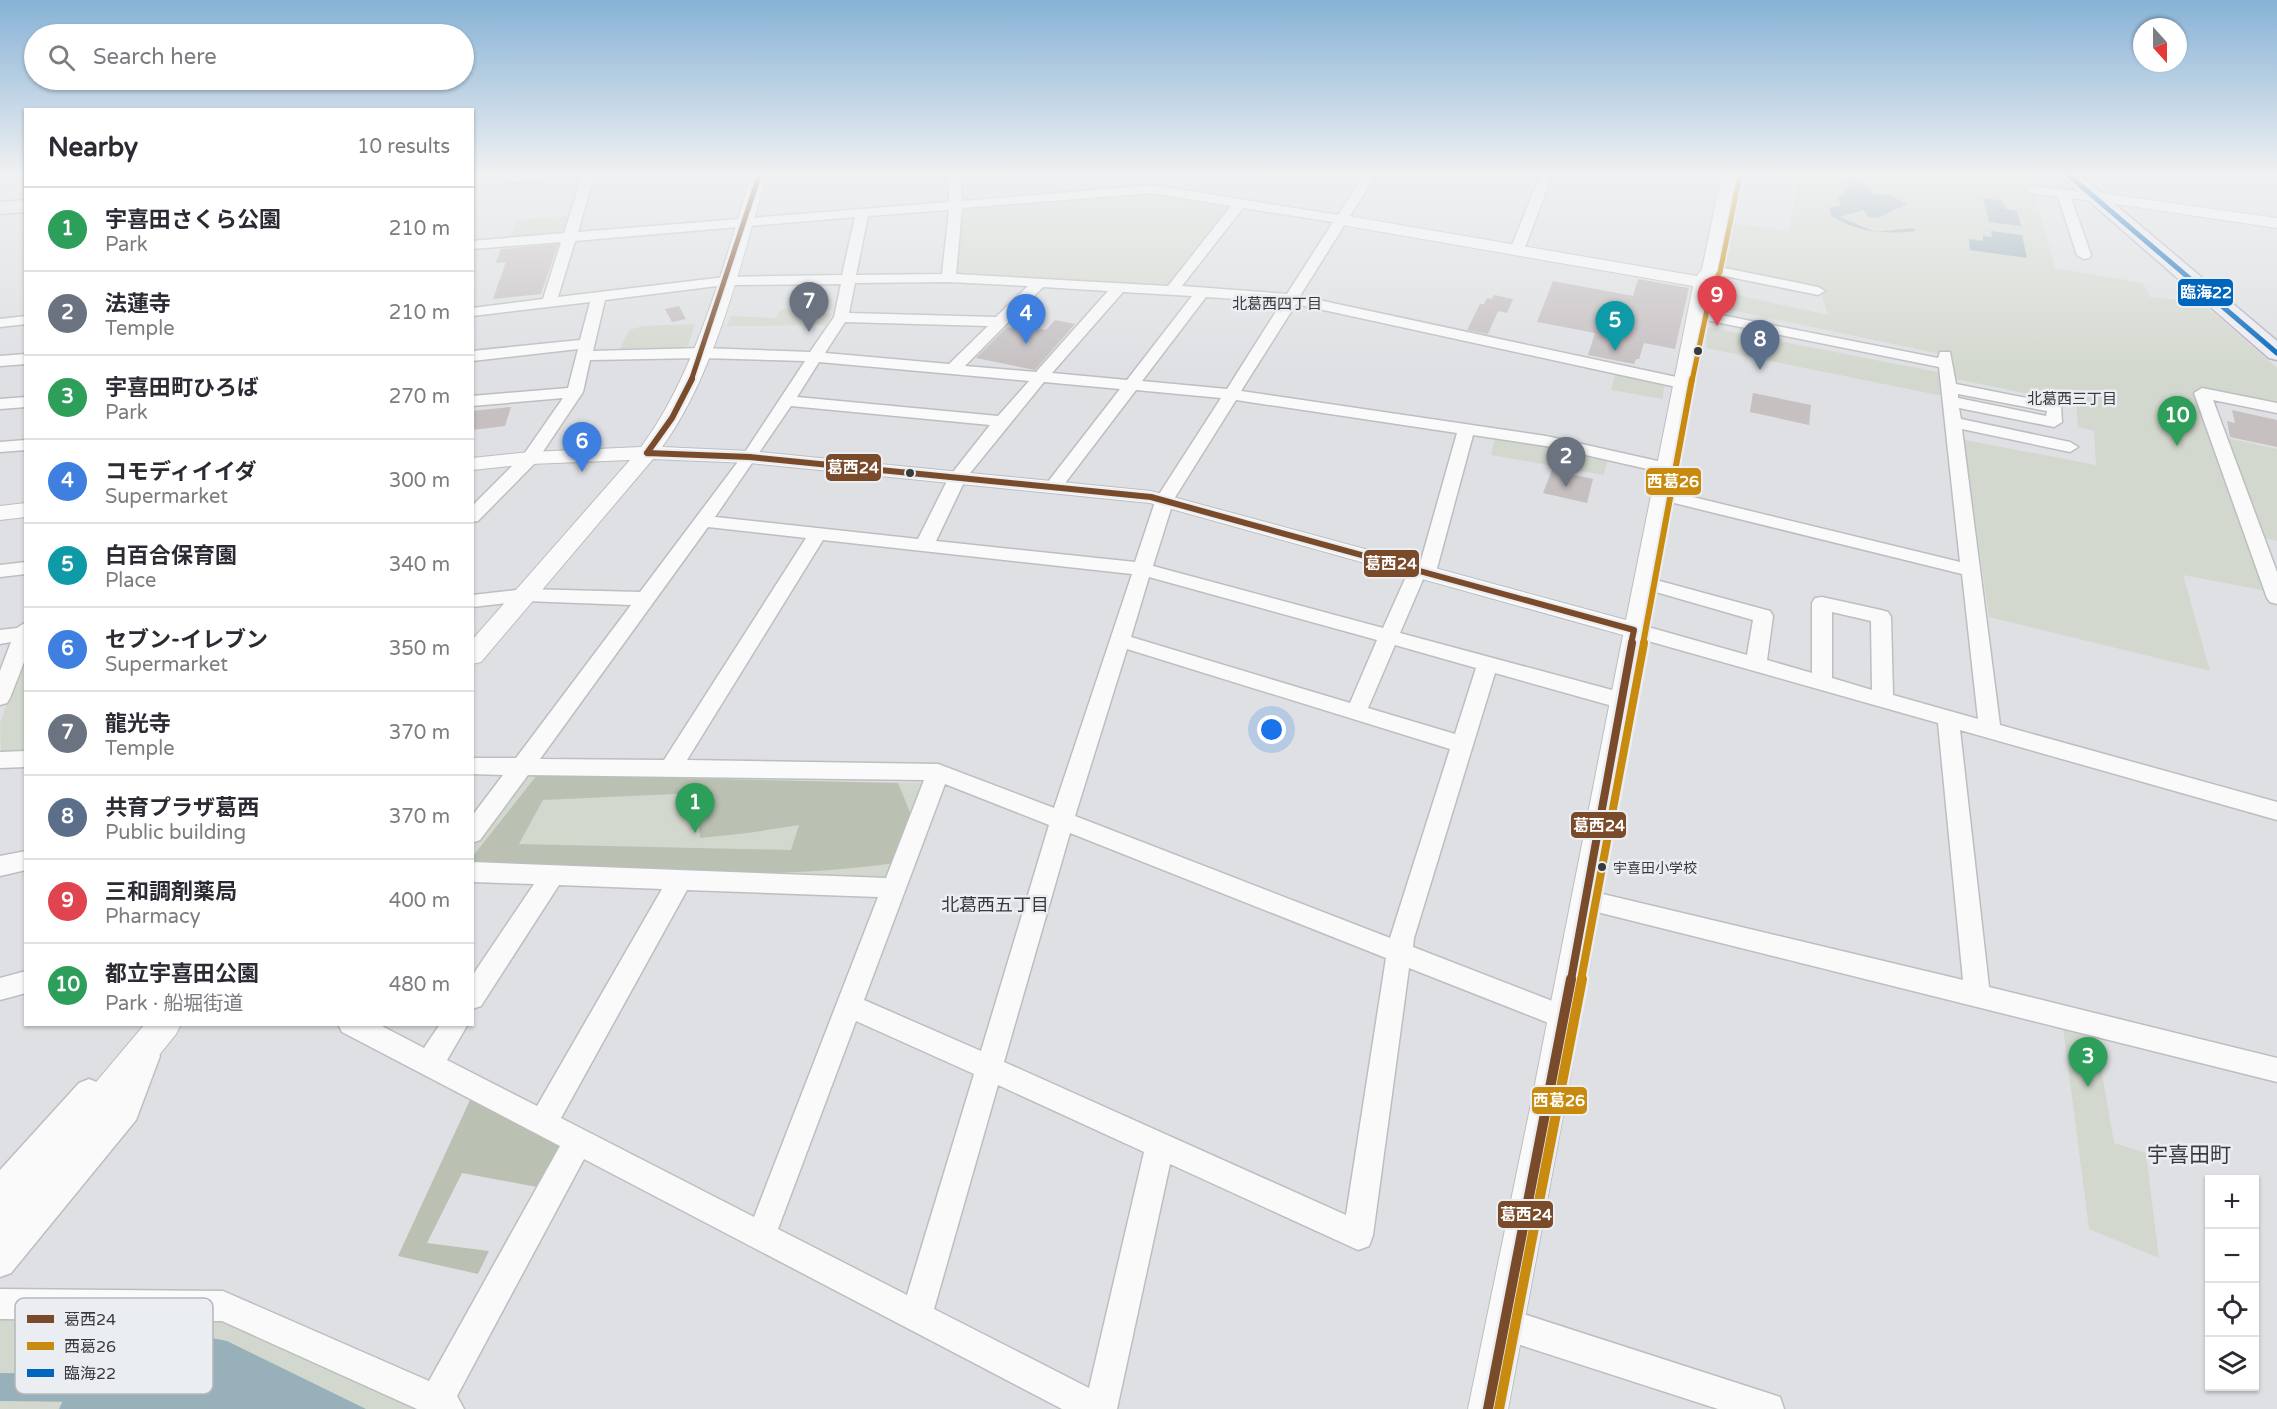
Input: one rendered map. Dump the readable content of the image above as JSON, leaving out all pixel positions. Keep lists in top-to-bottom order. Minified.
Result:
{"districts":["北葛西四丁目","北葛西三丁目","北葛西五丁目","宇喜田町"],"places":["宇喜田小学校"],"lines":["transit line 葛西24","transit line 西葛26","transit line 臨海22"],"legend":["葛西24","西葛26","臨海22"],"north":"bottom","page":{"search":"Search here","heading":["Nearby","10 results"],"list":[{"mark":"1","name":"宇喜田さくら公園","note":"Park","value":"210 m"},{"mark":"2","name":"法蓮寺","note":"Temple","value":"210 m"},{"mark":"3","name":"宇喜田町ひろば","note":"Park","value":"270 m"},{"mark":"4","name":"コモディイイダ","note":"Supermarket","value":"300 m"},{"mark":"5","name":"白百合保育園","note":"Place","value":"340 m"},{"mark":"6","name":"セブン-イレブン","note":"Supermarket","value":"350 m"},{"mark":"7","name":"龍光寺","note":"Temple","value":"370 m"},{"mark":"8","name":"共育プラザ葛西","note":"Public building","value":"370 m"},{"mark":"9","name":"三和調剤薬局","note":"Pharmacy","value":"400 m"},{"mark":"10","name":"都立宇喜田公園","note":"Park · 船堀街道","value":"480 m"}],"pins":["9","7","4","5","8","10","6","2","1","3"],"map_buttons":["+","−"]}}
